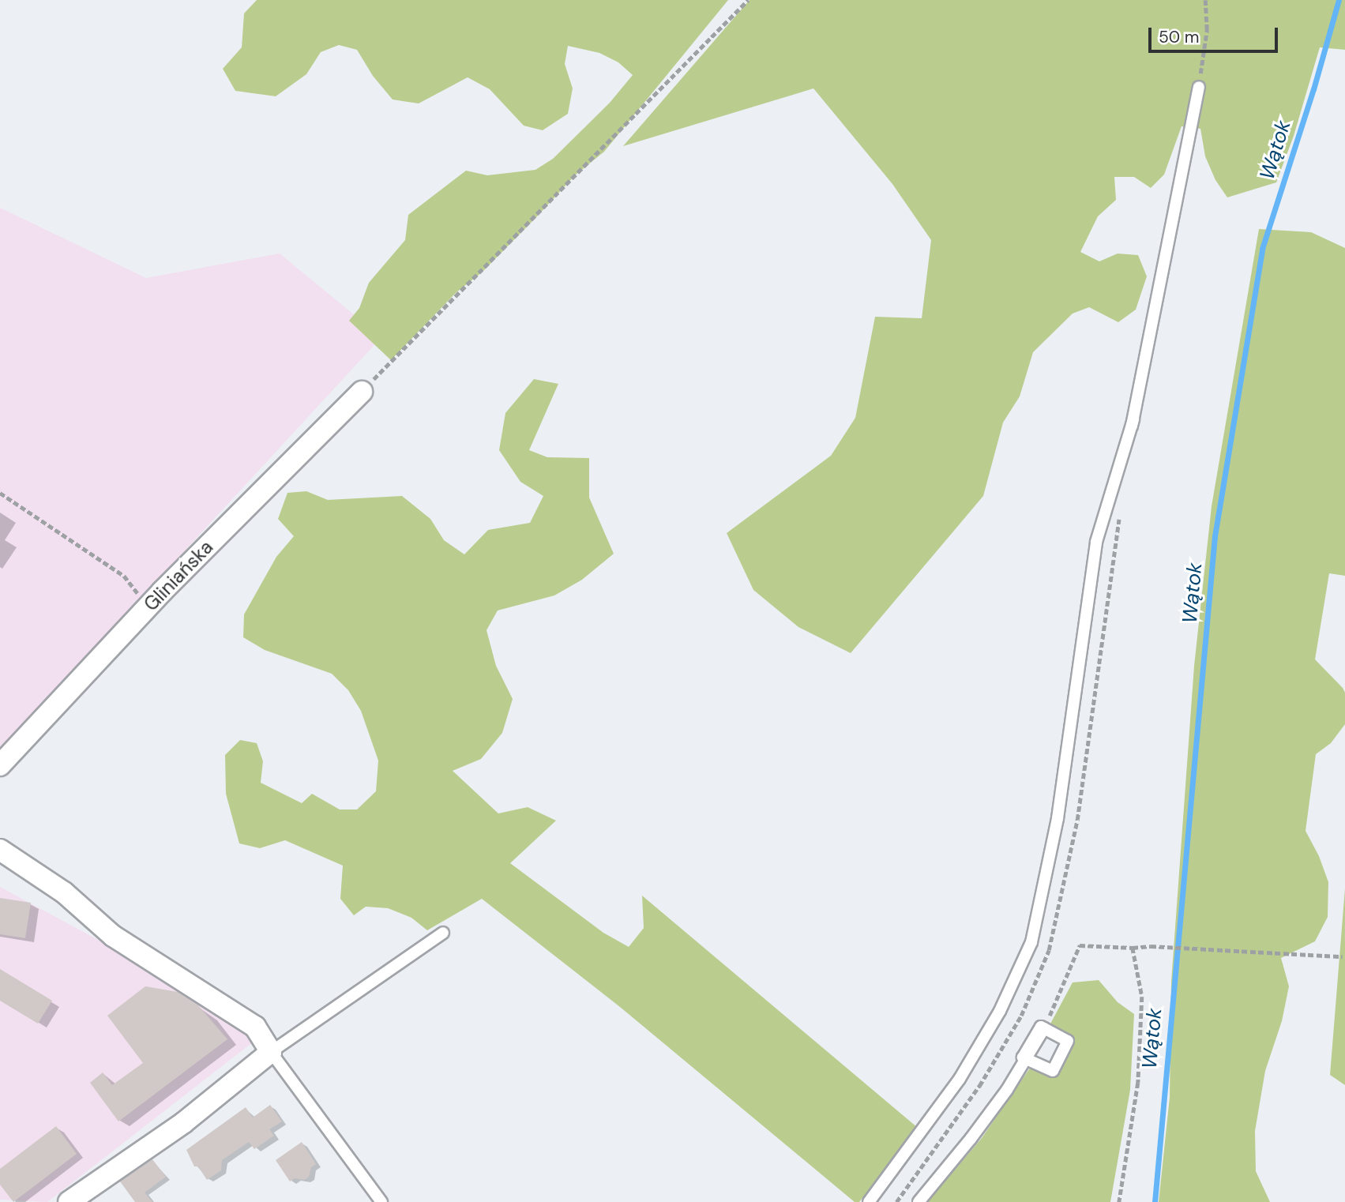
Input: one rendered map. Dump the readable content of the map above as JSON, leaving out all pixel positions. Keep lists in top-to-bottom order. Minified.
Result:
{"streets":{"street":["Gliniańska"]},"water":["Wątok"],"scale_bar":"50 m"}
